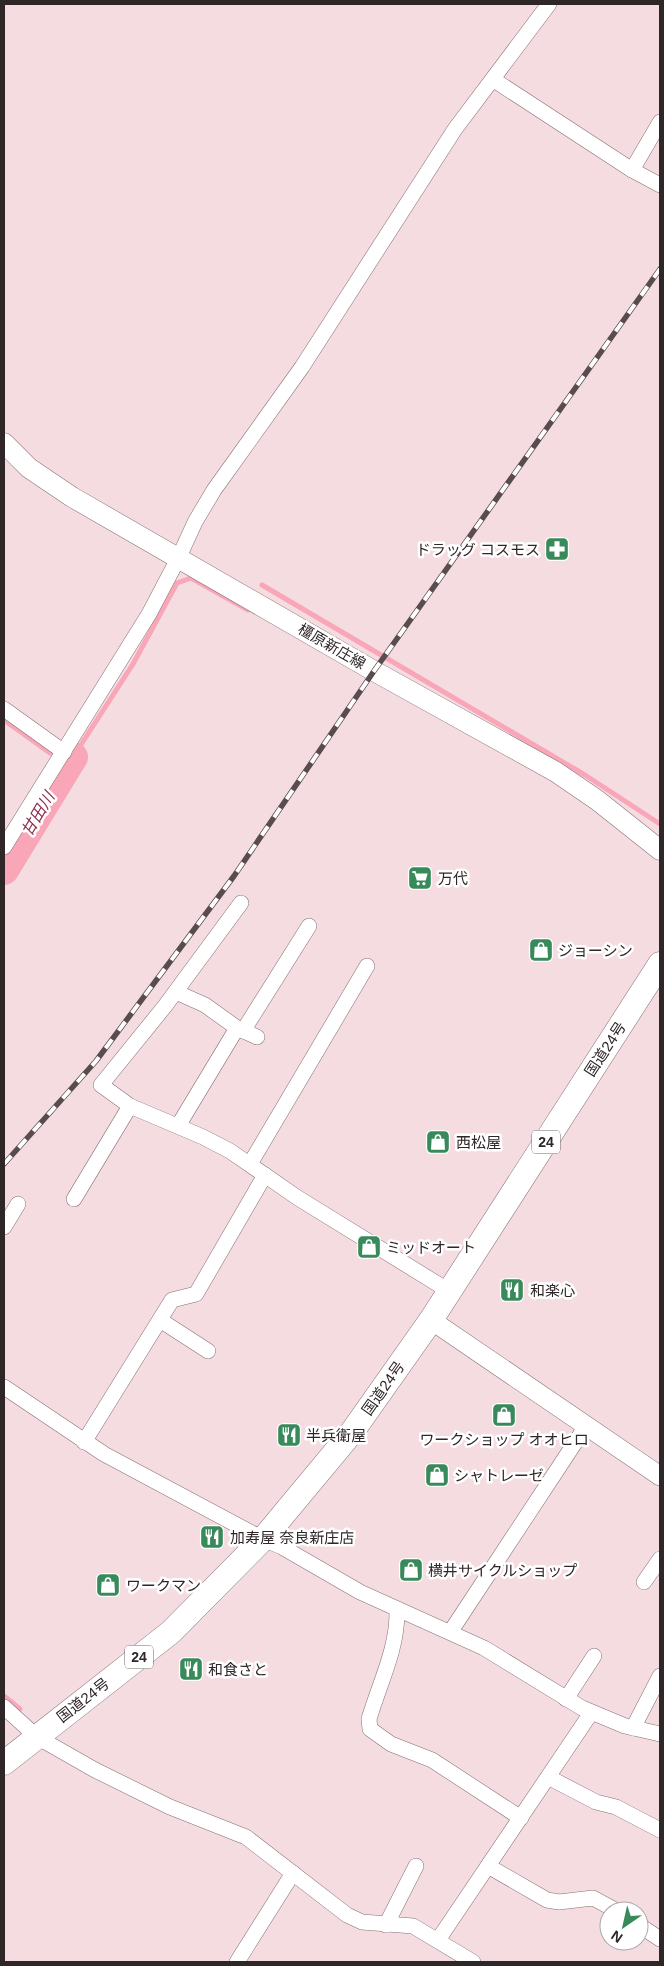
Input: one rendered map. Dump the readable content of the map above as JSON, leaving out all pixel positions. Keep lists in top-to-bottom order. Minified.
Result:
{"streets":{"highway":["国道24号","24"],"main road":["橿原新庄線"]},"water":["甘田川"],"places":{"pharmacy":["ドラッグ コスモス"],"supermarket":["万代"],"shop":["ジョーシン","西松屋","ミッドオート","ワークショップ オオヒロ","シャトレーゼ","横井サイクルショップ","ワークマン"],"restaurant":["和楽心","半兵衛屋","加寿屋 奈良新庄店","和食さと"]},"north":"bottom left"}
